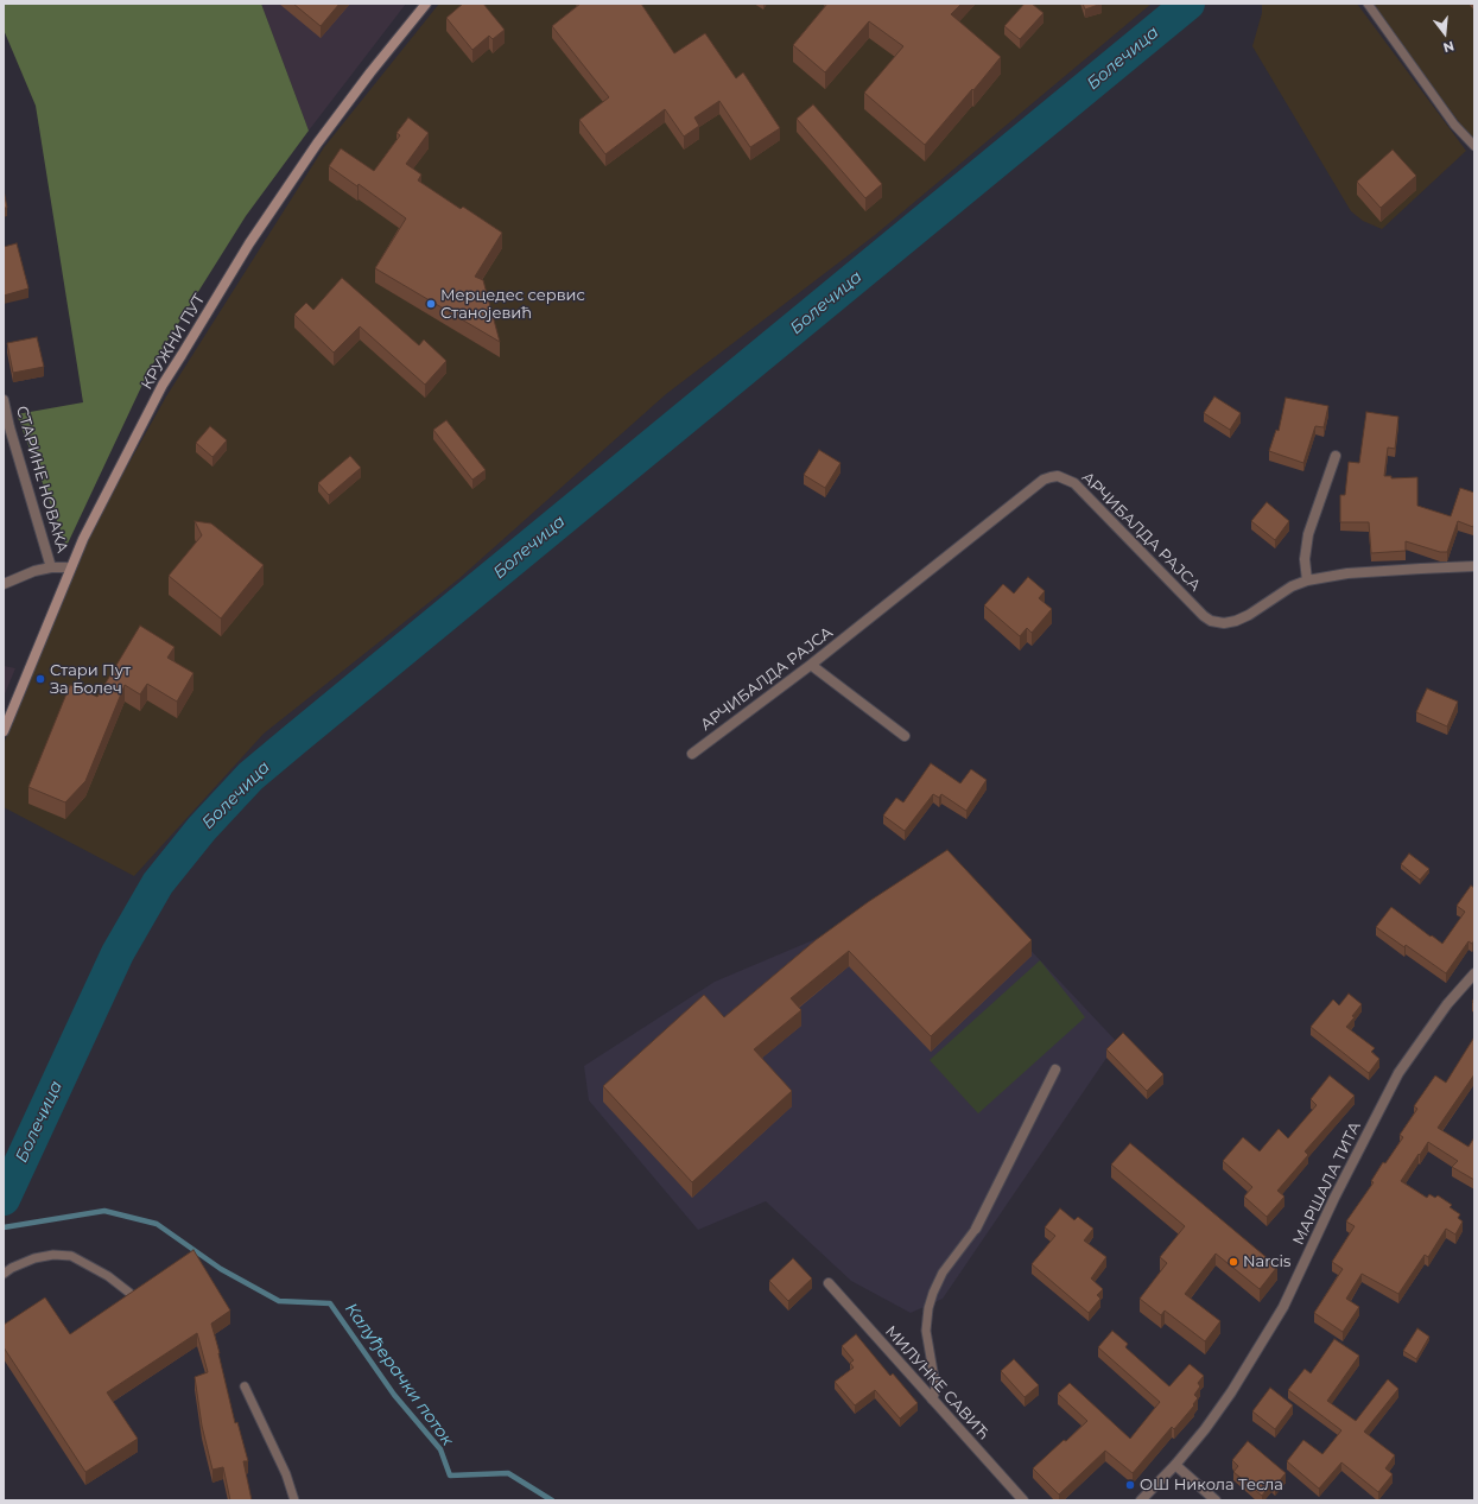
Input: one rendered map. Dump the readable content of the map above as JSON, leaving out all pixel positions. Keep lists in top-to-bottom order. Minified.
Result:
{"streets":{"main road":["КРУЖНИ ПУТ"],"street":["СТАРИНЕ НОВАКА","АРЧИБАЛДА РАЈСА","МАРШАЛА ТИТА","МИЛУНКЕ САВИЋ"]},"water":["Болечица","Калуђерачки поток"],"places":["Мерцедес сервис Станојевић","Стари Пут За Болеч","Narcis","ОШ Никола Тесла"],"north":"bottom"}
